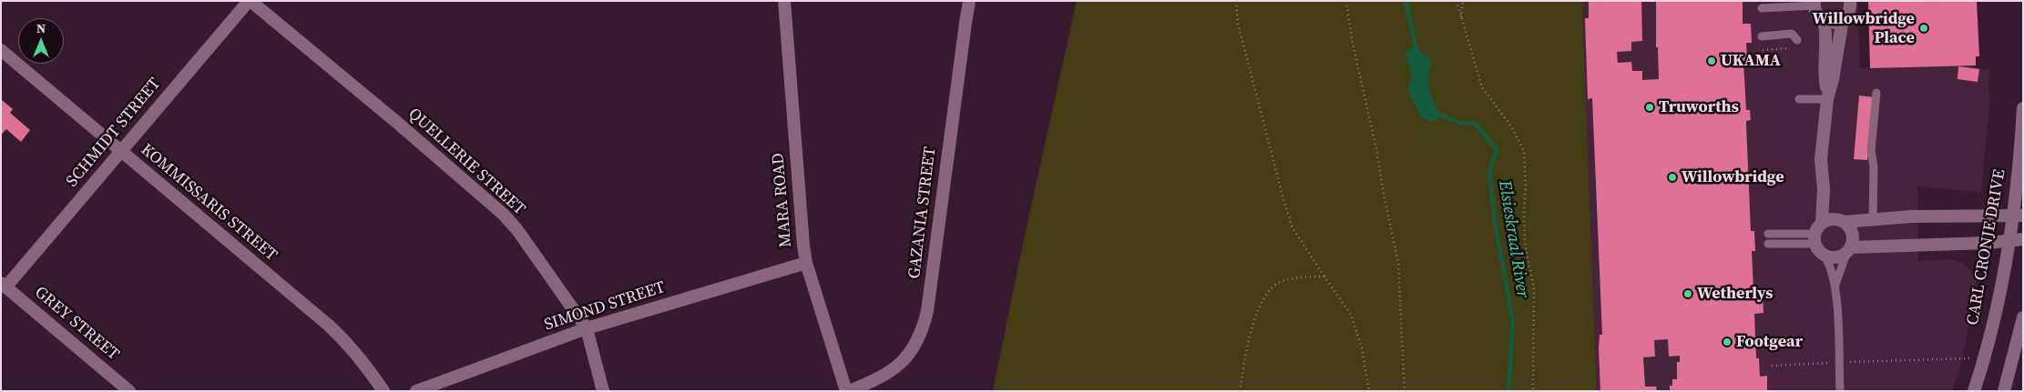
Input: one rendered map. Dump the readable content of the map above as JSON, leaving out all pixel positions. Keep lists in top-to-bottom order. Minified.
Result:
{"streets":{"street":["SCHMIDT STREET","QUELLERIE STREET","MARA ROAD","KOMMISSARIS STREET","GAZANIA STREET","CARL CRONJE DRIVE","SIMOND STREET","GREY STREET"]},"crossings":[["SCHMIDT STREET","QUELLERIE STREET"],["SCHMIDT STREET","KOMMISSARIS STREET"],["SCHMIDT STREET","GREY STREET"],["QUELLERIE STREET","SIMOND STREET"],["MARA ROAD","GAZANIA STREET"],["MARA ROAD","SIMOND STREET"]],"water":["Elsieskraal River"],"places":["Willowbridge Place","UKAMA","Truworths","Willowbridge","Wetherlys","Footgear"],"north":"top"}
